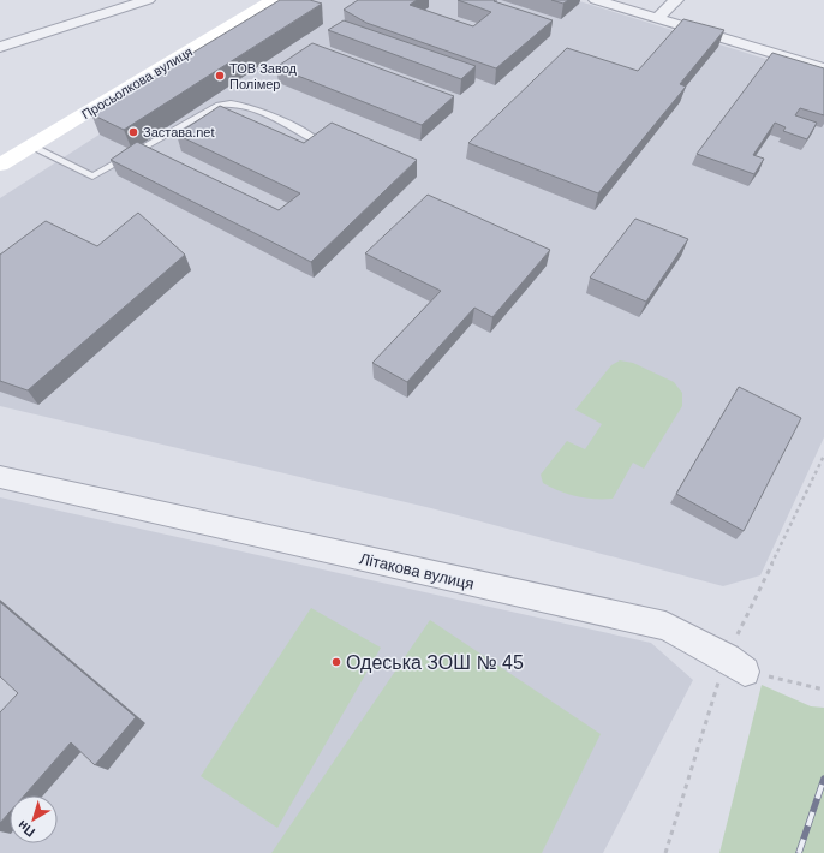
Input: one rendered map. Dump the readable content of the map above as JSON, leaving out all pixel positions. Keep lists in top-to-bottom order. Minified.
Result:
{"streets":{"street":["Просьолкова вулиця","Літакова вулиця"]},"places":["ТОВ Завод Полімер","Застава.net","Одеська ЗОШ № 45"],"north":"bottom left"}
